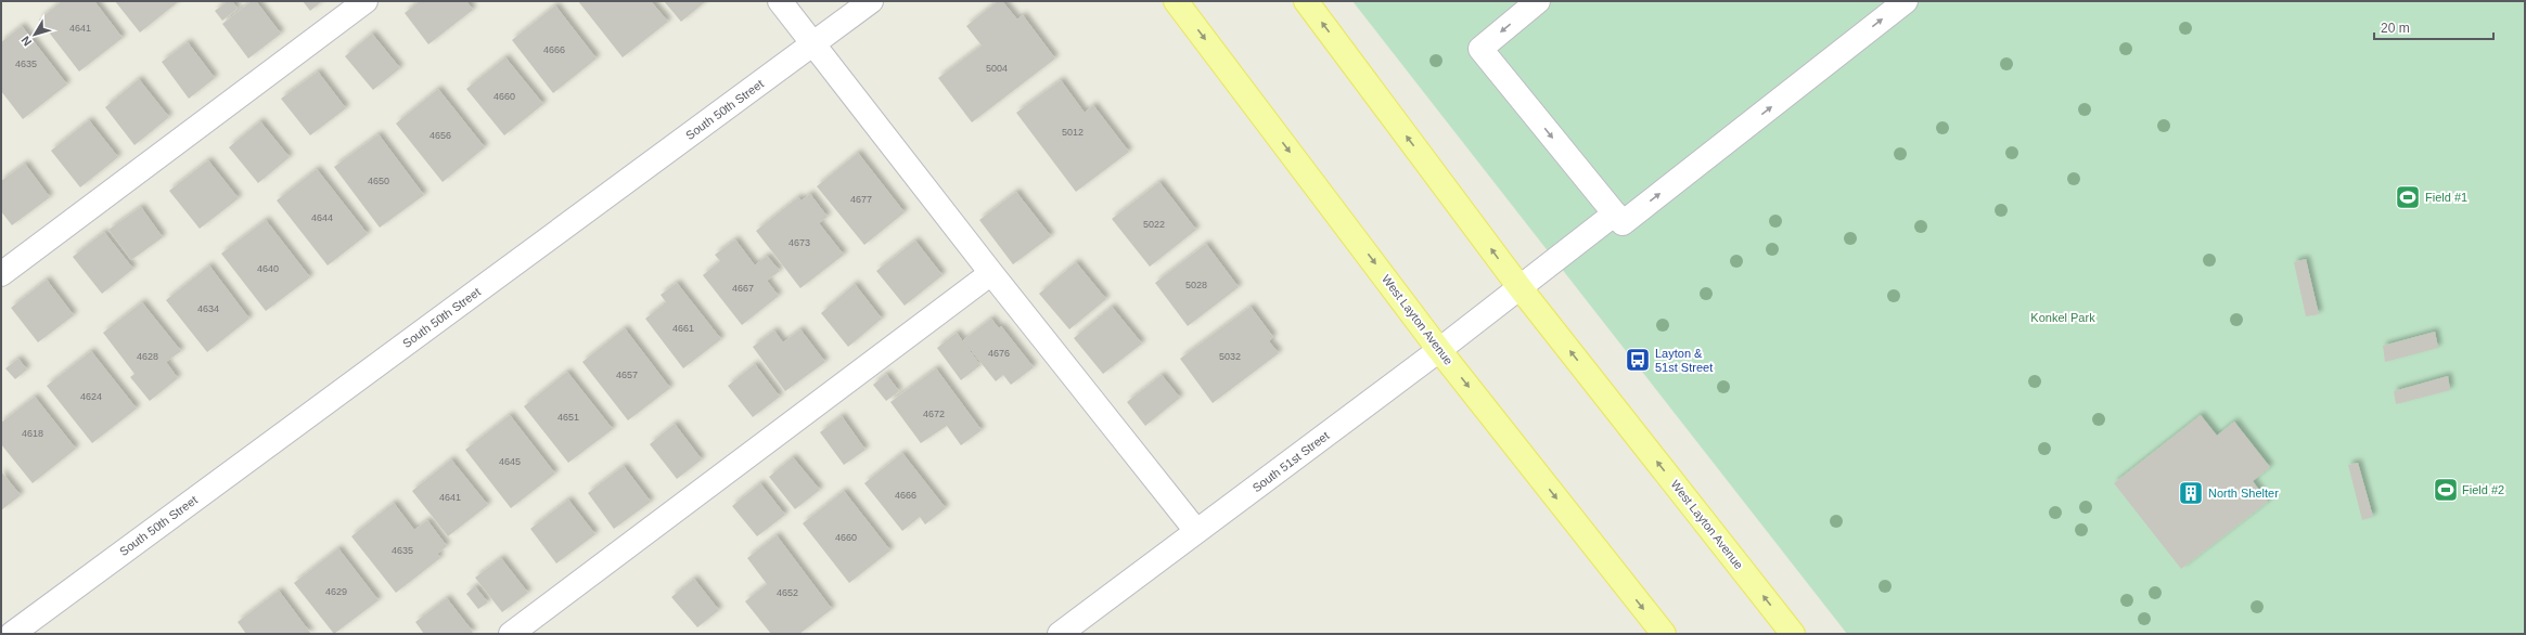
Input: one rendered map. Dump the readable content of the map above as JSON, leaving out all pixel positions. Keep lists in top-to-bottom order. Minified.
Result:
{"streets":{"main road":["West Layton Avenue"],"street":["South 50th Street","South 51st Street"]},"crossings":[["West Layton Avenue","South 51st Street"]],"parks":["Konkel Park"],"places":{"sports":["Field #1","Field #2"],"bus stop":["Layton & 51st Street"],"building":["North Shelter"]},"house_numbers":["4641","4666","4635","5004","4660","5012","4656","4650","4677","4644","5022","4673","4640","5028","4667","4634","4661","4676","4628","5032","4657","4624","4672","4651","4618","4645","4666","4641","4660","4635","4629","4652"],"scale_bar":"20 m","north":"bottom left"}
